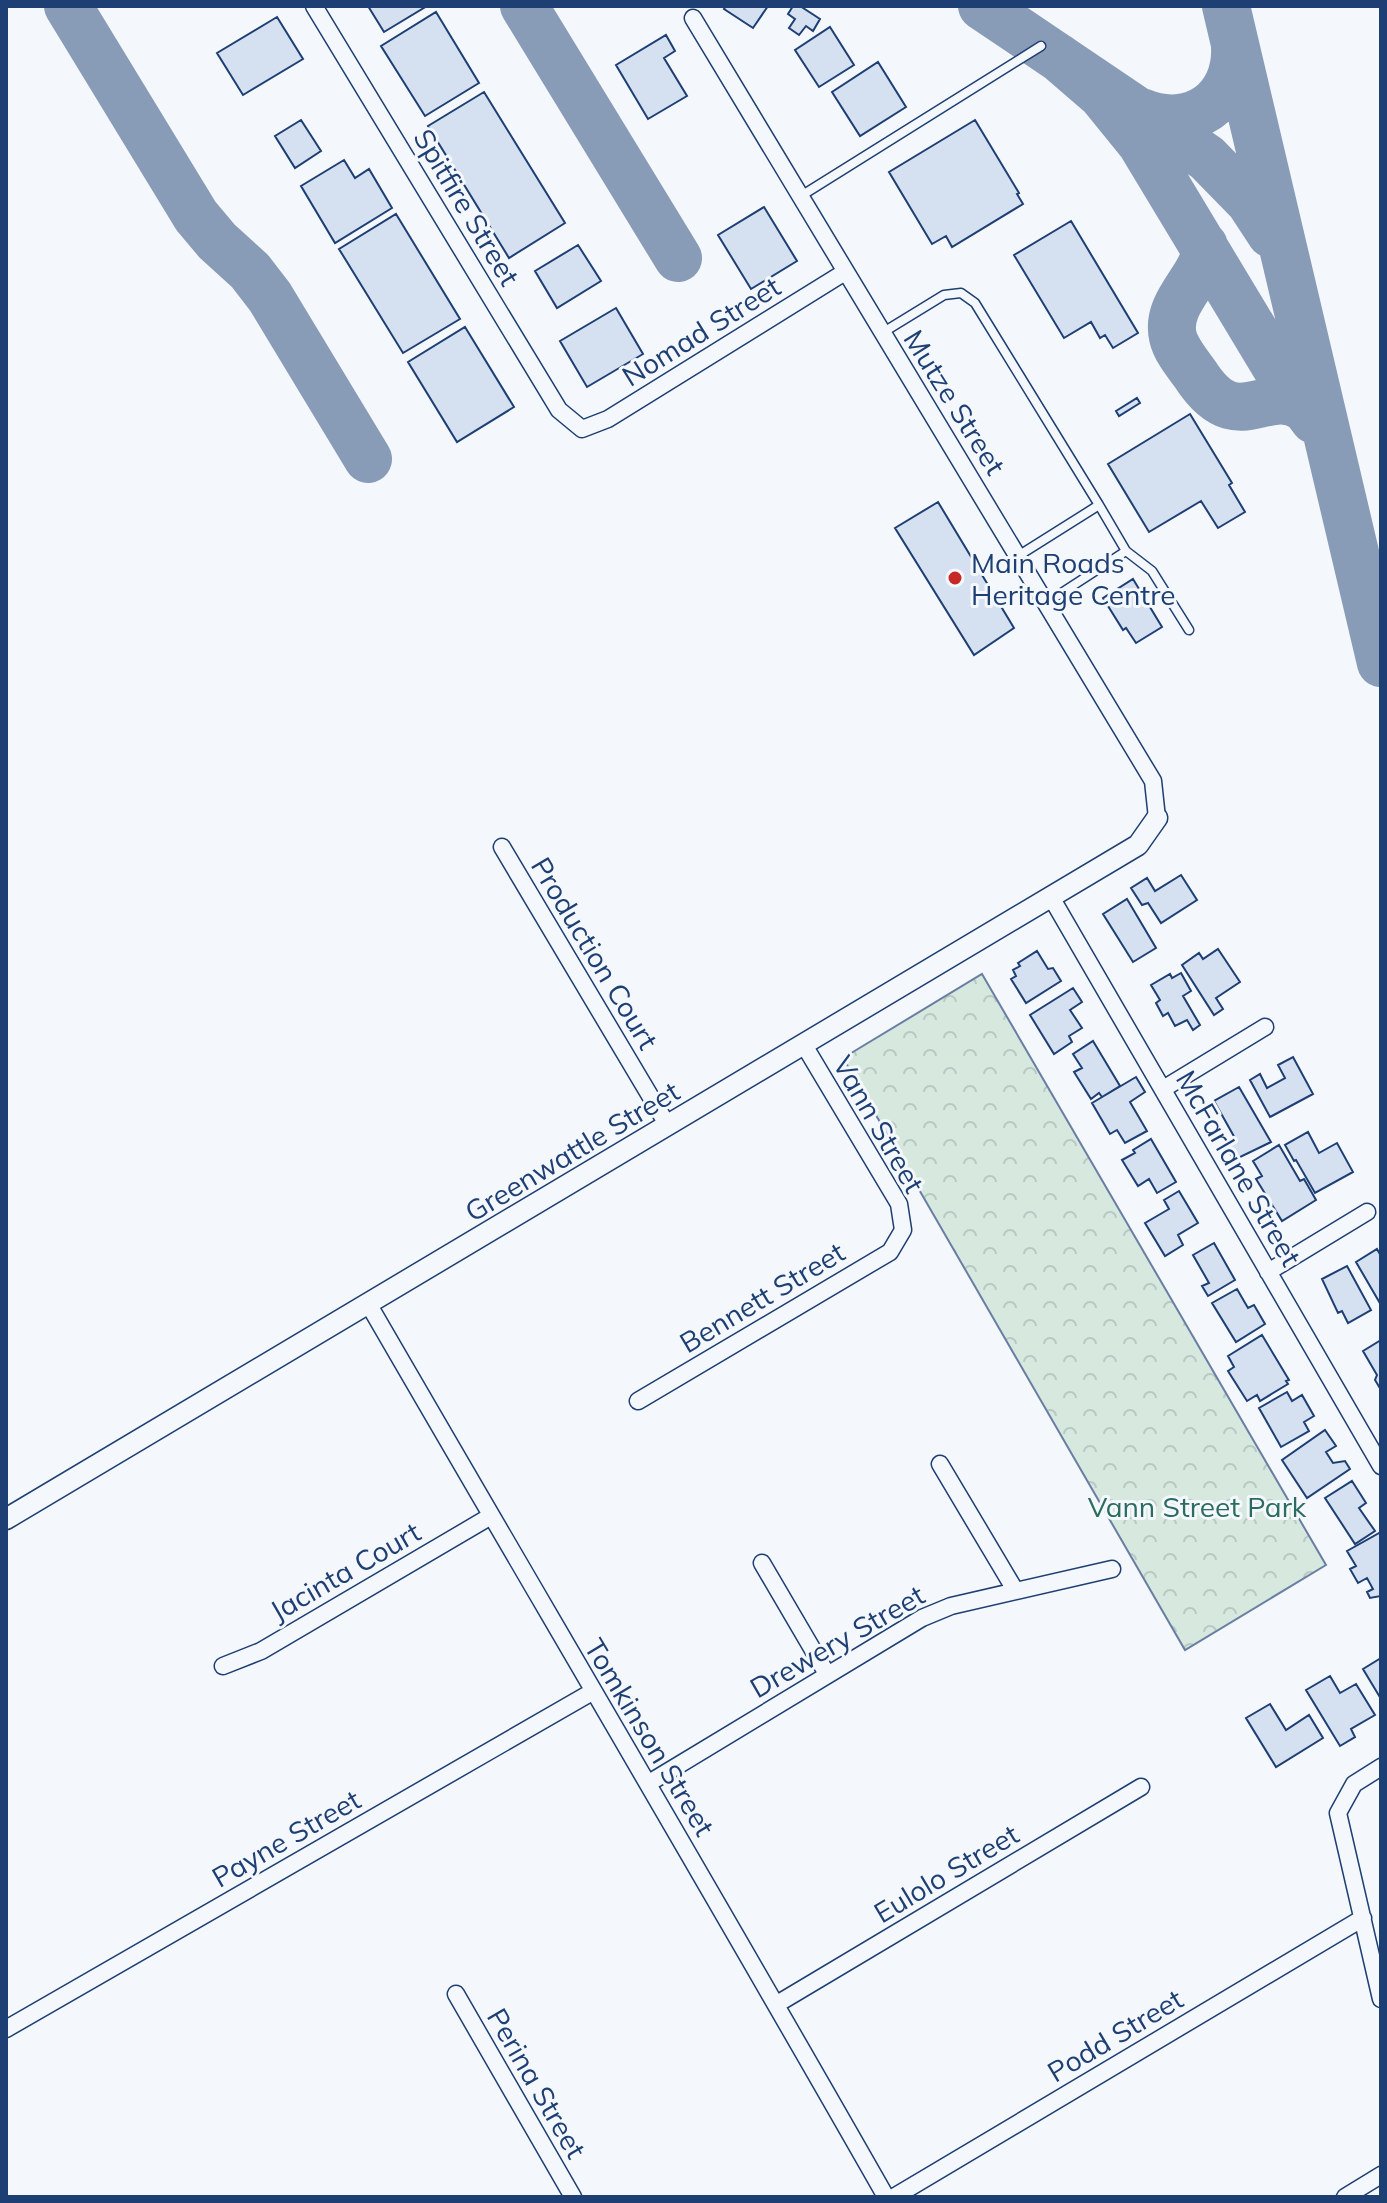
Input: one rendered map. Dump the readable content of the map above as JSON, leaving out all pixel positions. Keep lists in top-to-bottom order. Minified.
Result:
{"streets":{"street":["Spitfire Street","Nomad Street","Mutze Street","Production Court","Vann Street","Greenwattle Street","McFarlane Street","Bennett Street","Jacinta Court","Drewery Street","Tomkinson Street","Payne Street","Eulolo Street","Podd Street","Perina Street"]},"crossings":[["Spitfire Street","Nomad Street"],["Nomad Street","Mutze Street"],["Mutze Street","Greenwattle Street"],["Production Court","Greenwattle Street"],["Vann Street","Greenwattle Street"],["Vann Street","Bennett Street"],["Greenwattle Street","McFarlane Street"],["Greenwattle Street","Tomkinson Street"],["Jacinta Court","Tomkinson Street"],["Drewery Street","Tomkinson Street"],["Tomkinson Street","Payne Street"],["Tomkinson Street","Eulolo Street"]],"parks":["Vann Street Park"],"places":["Main Roads Heritage Centre"]}
